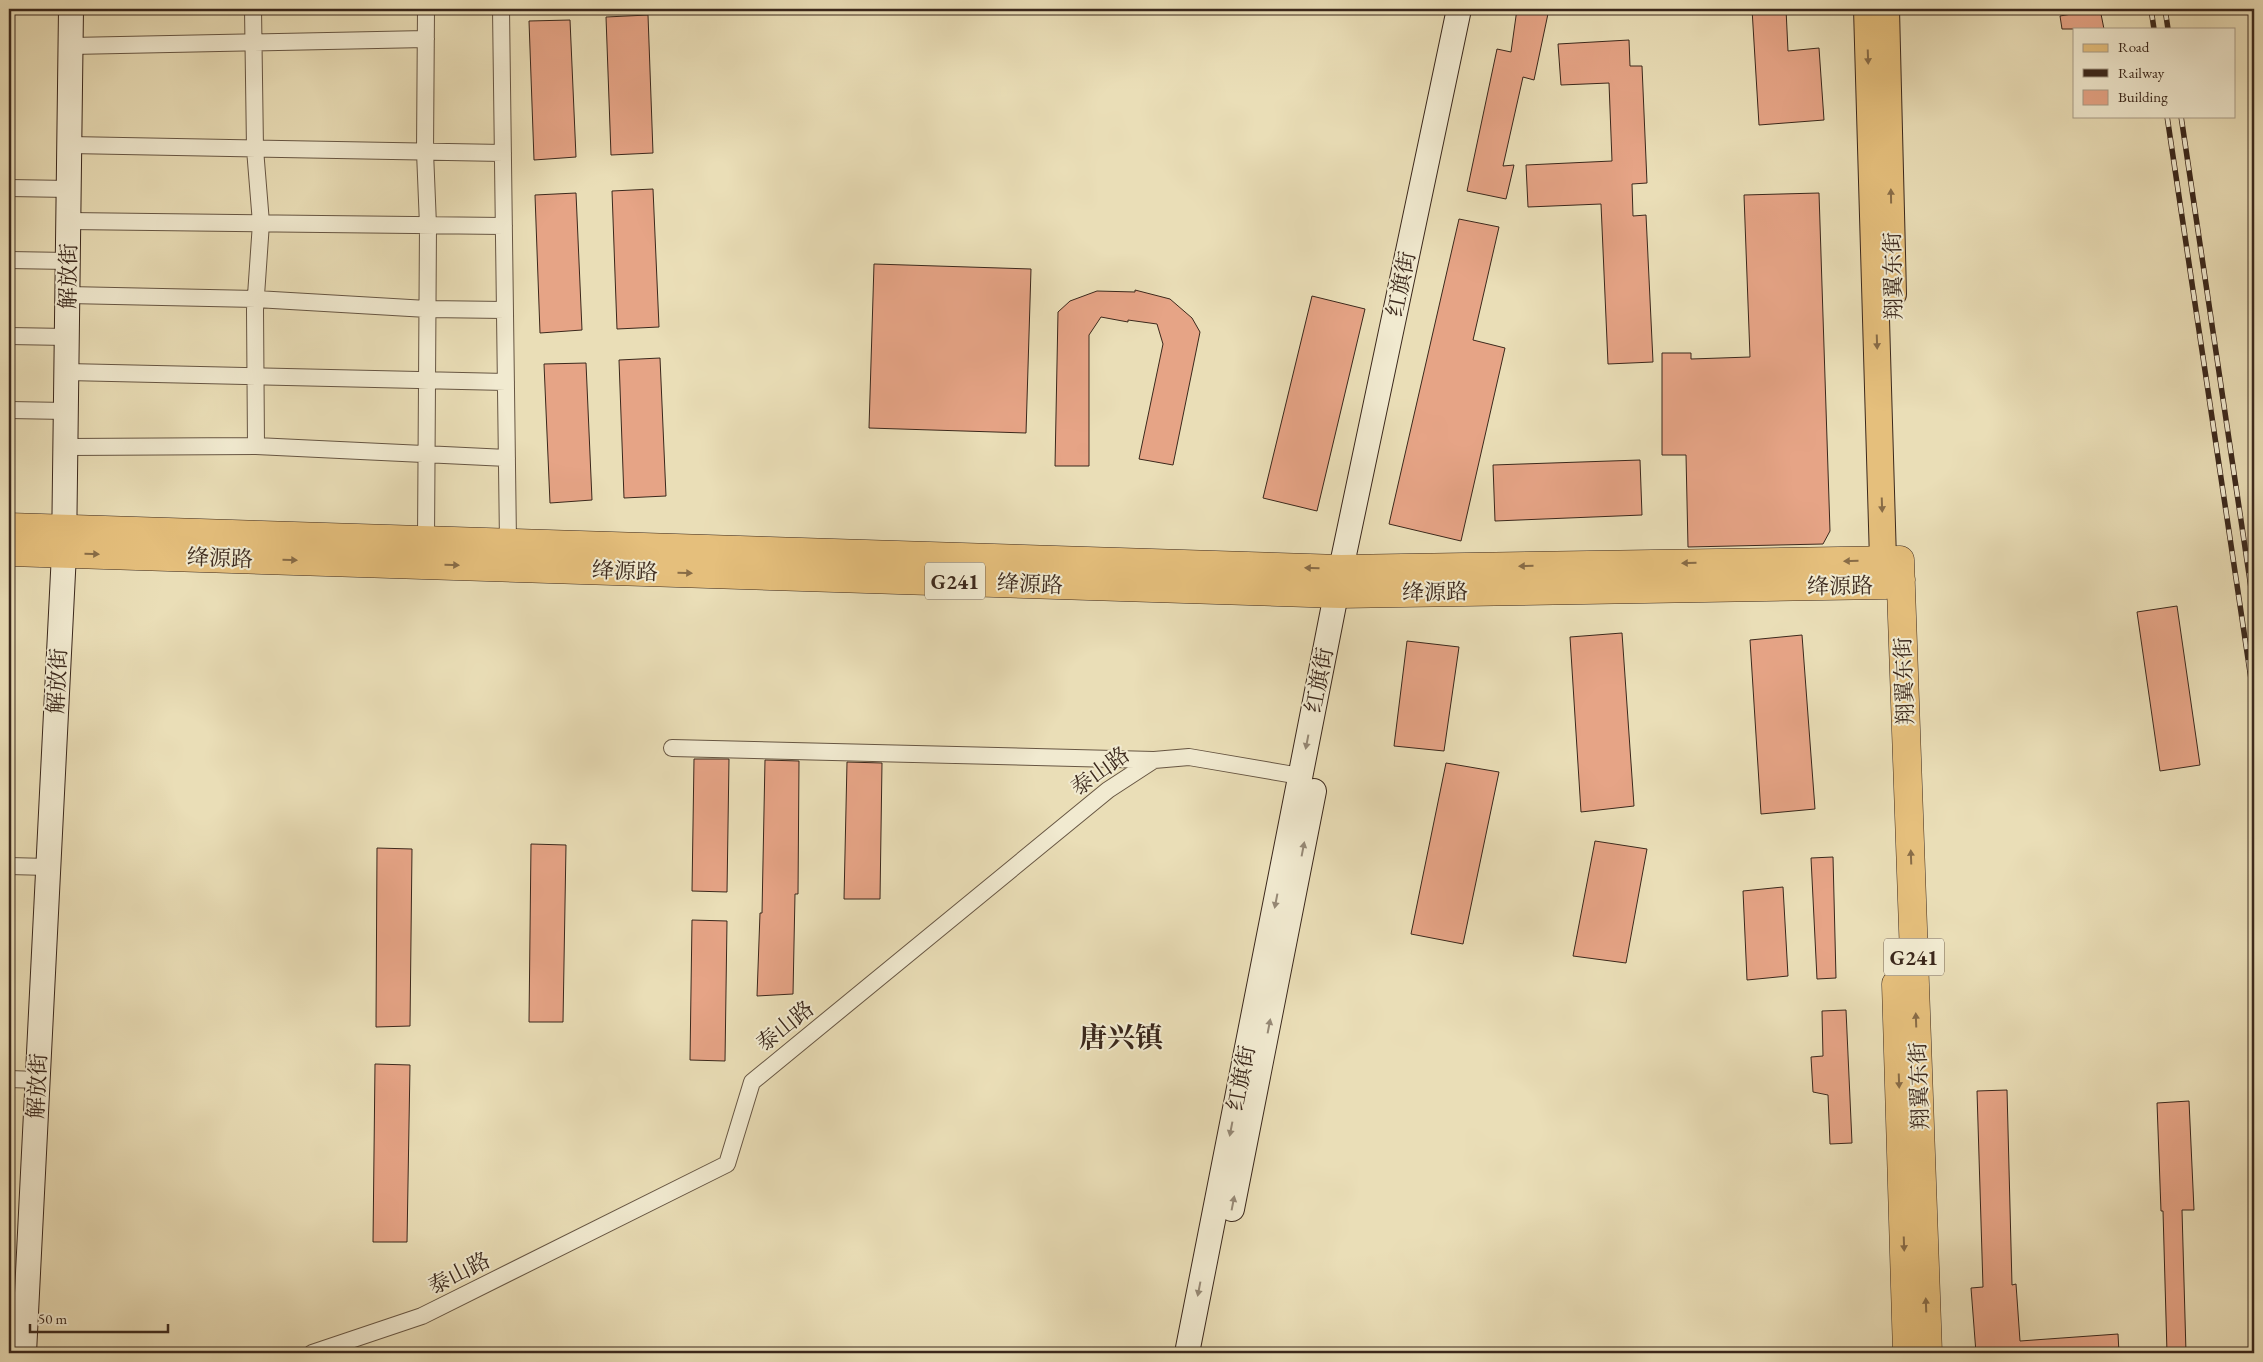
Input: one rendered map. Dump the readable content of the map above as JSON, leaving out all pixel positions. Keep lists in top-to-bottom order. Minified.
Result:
{"streets":{"highway":["翔翼东街","绛源路","G241"],"main road":["解放街","红旗街"],"street":["泰山路"]},"crossings":[["解放街","绛源路"],["翔翼东街","绛源路"],["红旗街","绛源路"],["红旗街","泰山路"]],"districts":["唐兴镇"],"legend":["Road","Railway","Building"],"scale_bar":"50 m"}
